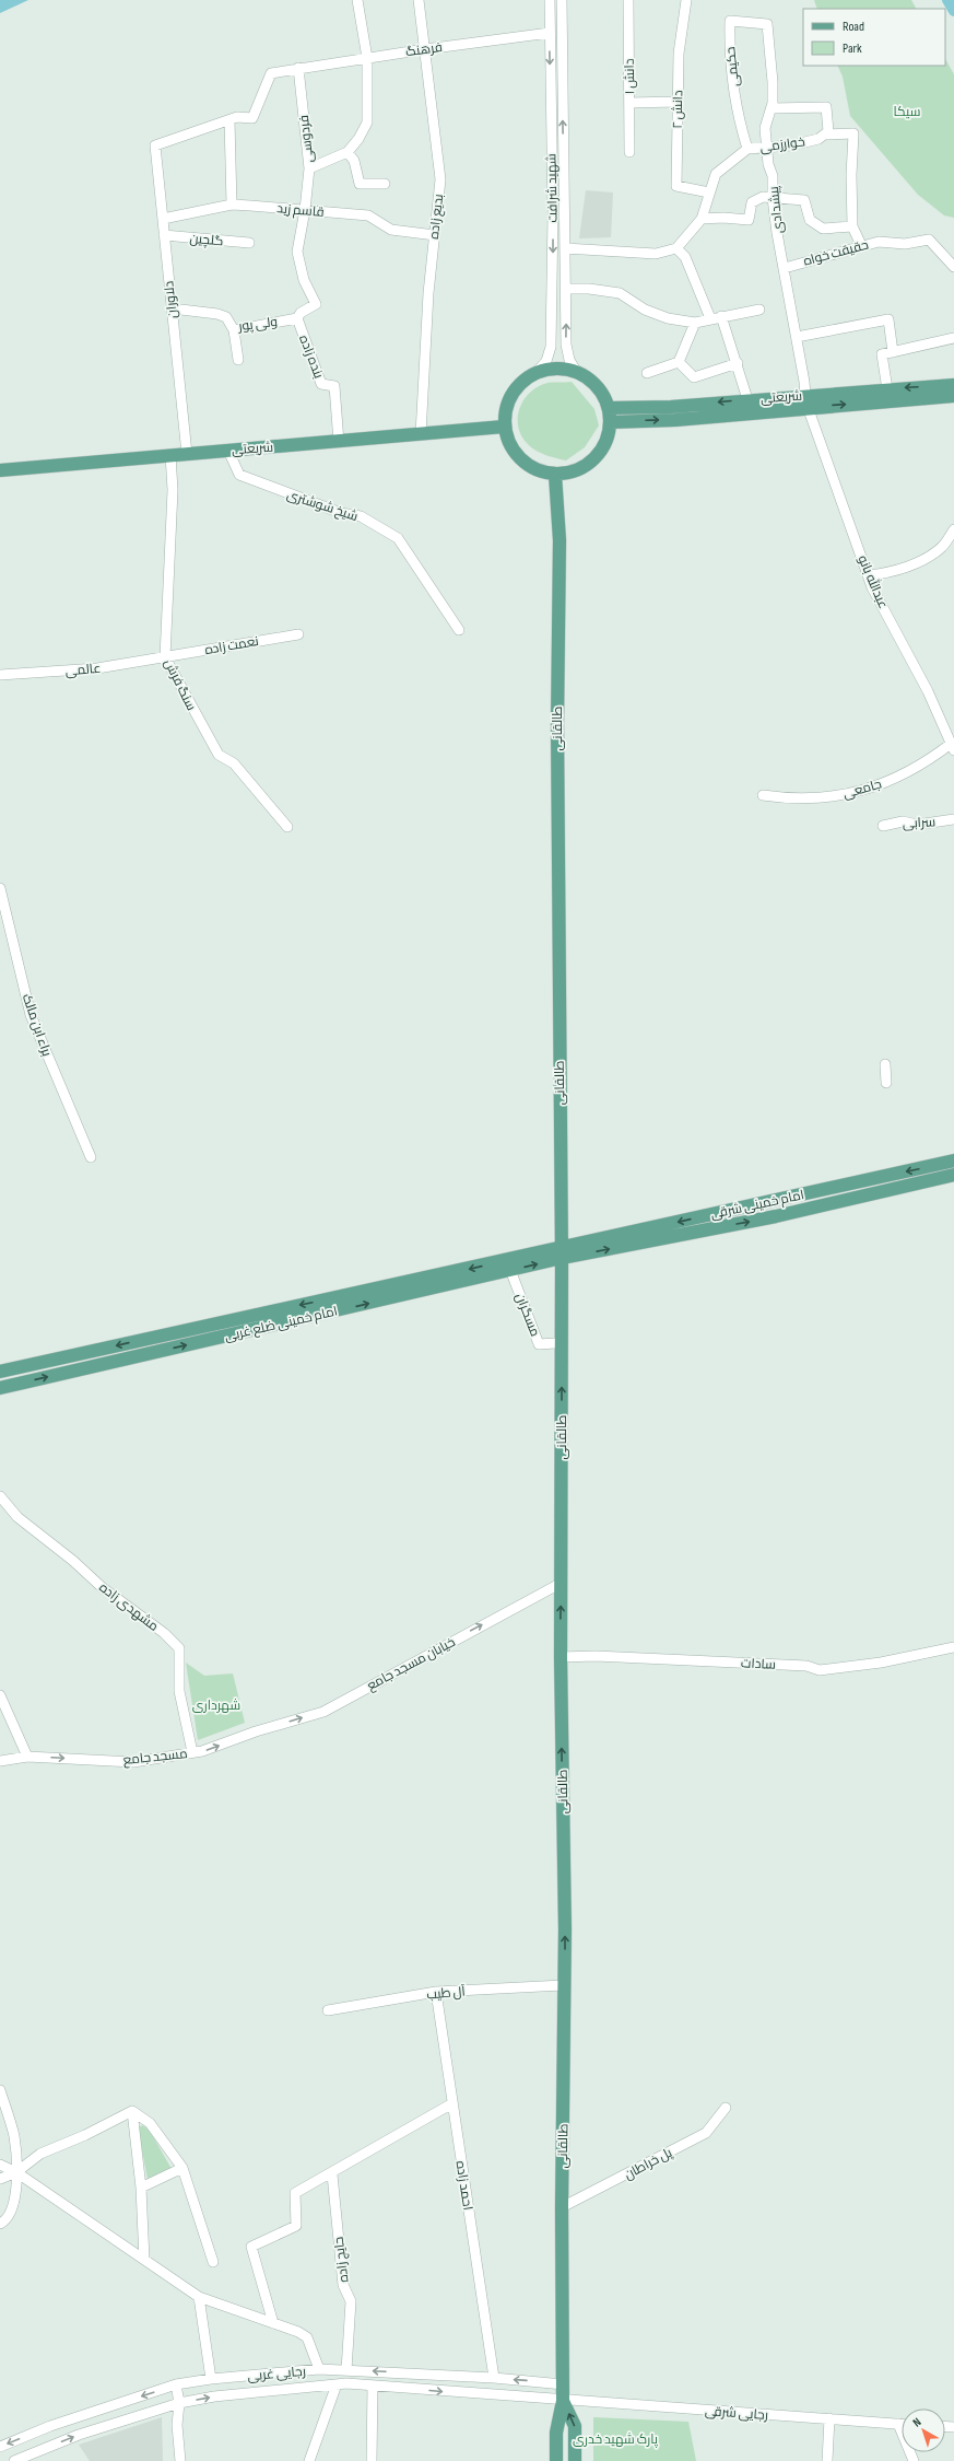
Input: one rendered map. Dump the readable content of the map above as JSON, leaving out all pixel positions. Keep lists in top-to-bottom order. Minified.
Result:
{"streets":{"main road":["شریعتی","طالقانی","امام خمینی شرقی","امام خمینی ضلع غربی"],"street":["فرهنگ","حکیمی","دانش ۱","دانش ۲","فردوسی","خوارزمی","شهید شرافت","قاسم زید","پیشدادی","بدیع زاده","گلچین","حقیقت خواه","دلاوران","ولی پور","بنده زاده","شیخ شوشتری","عبدالله بانو","نعمت زاده","عالمی","سنگ فرش","جامعی","سرابی","براء ابن مالک","مسگران","مشهدی زاده","خیابان مسجد جامع","سادات","مسجد جامع","آل طیب","پل خراطان","احمد زاده","حایج زاده","رجایی غربی","رجایی شرقی"]},"crossings":[["فرهنگ","فردوسی"],["فرهنگ","شهید شرافت"],["فرهنگ","بدیع زاده"],["فرهنگ","دلاوران"],["حکیمی","خوارزمی"],["حکیمی","پیشدادی"],["دانش ۲","خوارزمی"],["فردوسی","قاسم زید"],["فردوسی","ولی پور"],["فردوسی","بنده زاده"],["خوارزمی","پیشدادی"],["شهید شرافت","شریعتی"],["شهید شرافت","طالقانی"],["قاسم زید","بدیع زاده"],["قاسم زید","دلاوران"],["پیشدادی","حقیقت خواه"],["پیشدادی","شریعتی"],["پیشدادی","عبدالله بانو"],["بدیع زاده","شریعتی"],["گلچین","دلاوران"],["دلاوران","ولی پور"],["دلاوران","شریعتی"],["ولی پور","بنده زاده"],["بنده زاده","شریعتی"],["شریعتی","شیخ شوشتری"],["شریعتی","عبدالله بانو"],["شریعتی","سنگ فرش"],["شریعتی","طالقانی"],["عبدالله بانو","جامعی"],["نعمت زاده","عالمی"],["نعمت زاده","سنگ فرش"],["عالمی","سنگ فرش"],["طالقانی","امام خمینی شرقی"],["طالقانی","امام خمینی ضلع غربی"],["طالقانی","خیابان مسجد جامع"],["طالقانی","سادات"],["طالقانی","آل طیب"],["طالقانی","پل خراطان"],["طالقانی","رجایی غربی"],["طالقانی","رجایی شرقی"],["امام خمینی شرقی","امام خمینی ضلع غربی"],["مسگران","امام خمینی ضلع غربی"],["مشهدی زاده","مسجد جامع"],["خیابان مسجد جامع","مسجد جامع"],["آل طیب","احمد زاده"],["احمد زاده","رجایی غربی"],["حایج زاده","رجایی غربی"],["رجایی غربی","رجایی شرقی"]],"one_way":["طالقانی","خیابان مسجد جامع","مسجد جامع"],"parks":["سیکا","شهرداری","پارک شهید خدری"],"legend":["Road","Park"],"north":"top left"}
